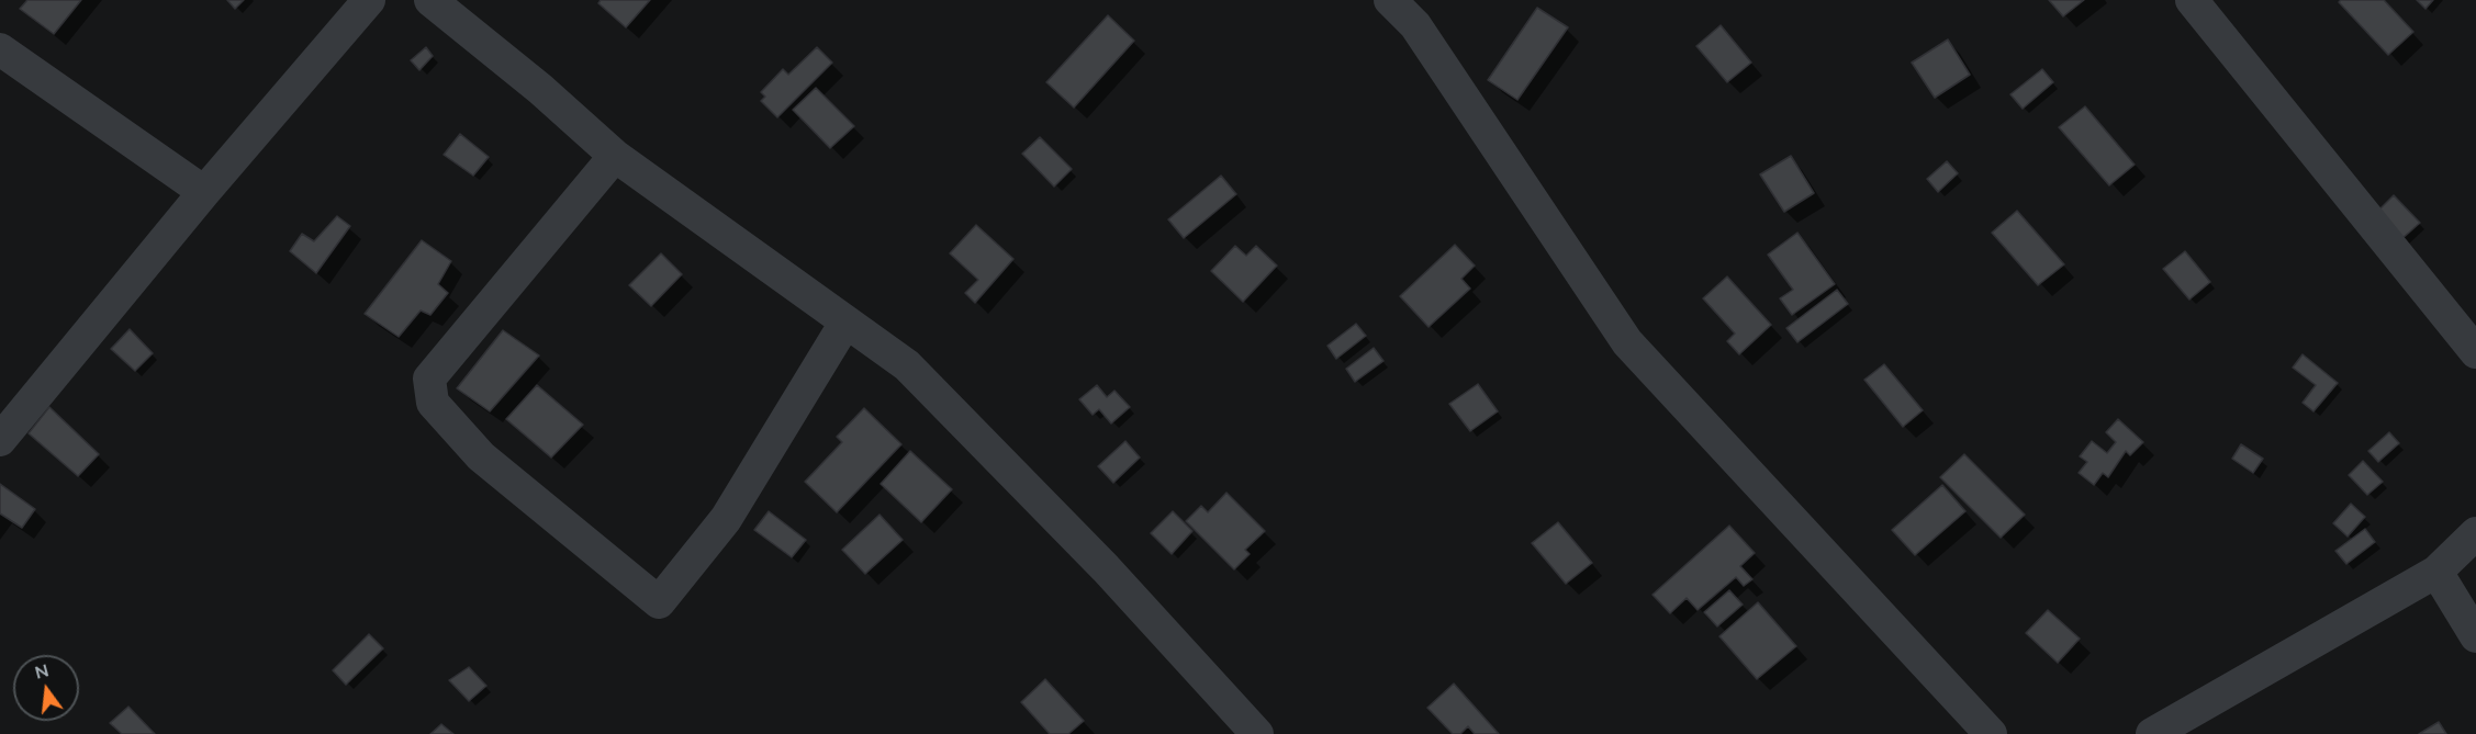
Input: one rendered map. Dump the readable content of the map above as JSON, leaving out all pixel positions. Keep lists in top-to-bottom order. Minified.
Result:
{"north":"top"}
